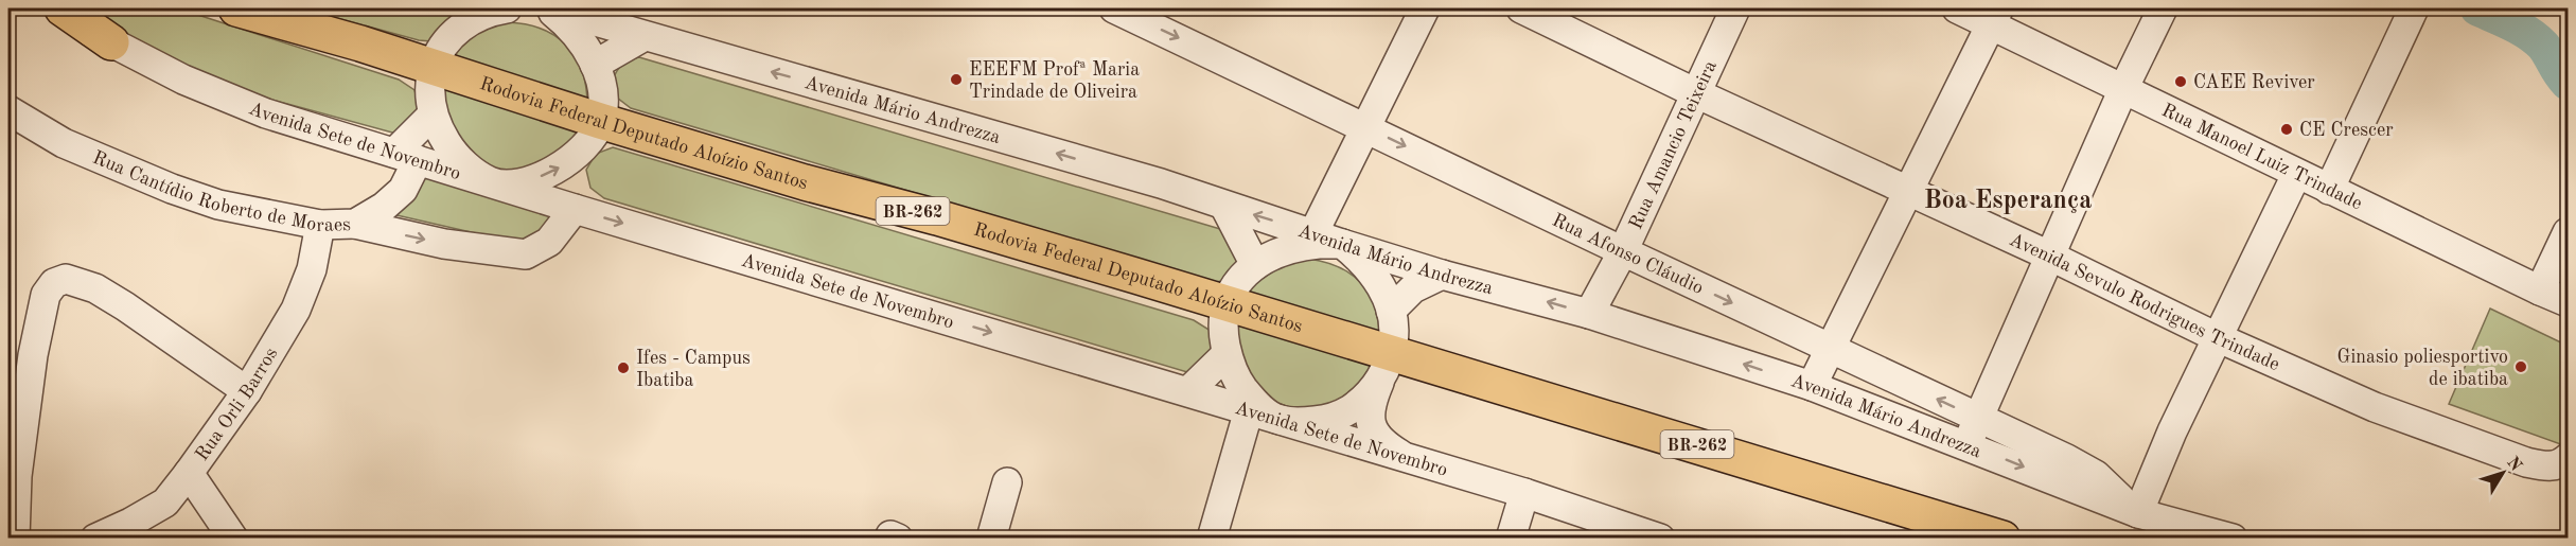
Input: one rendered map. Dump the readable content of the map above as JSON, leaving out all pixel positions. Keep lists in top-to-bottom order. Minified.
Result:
{"streets":{"highway":["Rodovia Federal Deputado Aloízio Santos","BR-262"],"street":["Avenida Mário Andrezza","Avenida Sete de Novembro","Rua Amancio Teixeira","Rua Manoel Luiz Trindade","Rua Cantídio Roberto de Moraes","Rua Afonso Cláudio","Avenida Sevulo Rodrigues Trindade","Rua Orli Barros"]},"crossings":[["Avenida Mário Andrezza","Rua Amancio Teixeira"],["Avenida Mário Andrezza","Rua Afonso Cláudio"],["Avenida Sete de Novembro","Rua Cantídio Roberto de Moraes"],["Rua Amancio Teixeira","Rua Afonso Cláudio"],["Rua Amancio Teixeira","Avenida Sevulo Rodrigues Trindade"],["Rua Cantídio Roberto de Moraes","Rua Orli Barros"]],"one_way":["Avenida Sete de Novembro"],"districts":["Boa Esperança"],"places":["EEEFM Profª Maria Trindade de Oliveira","CAEE Reviver","CE Crescer","Ginasio poliesportivo de ibatiba","Ifes - Campus Ibatiba"],"north":"top right"}
